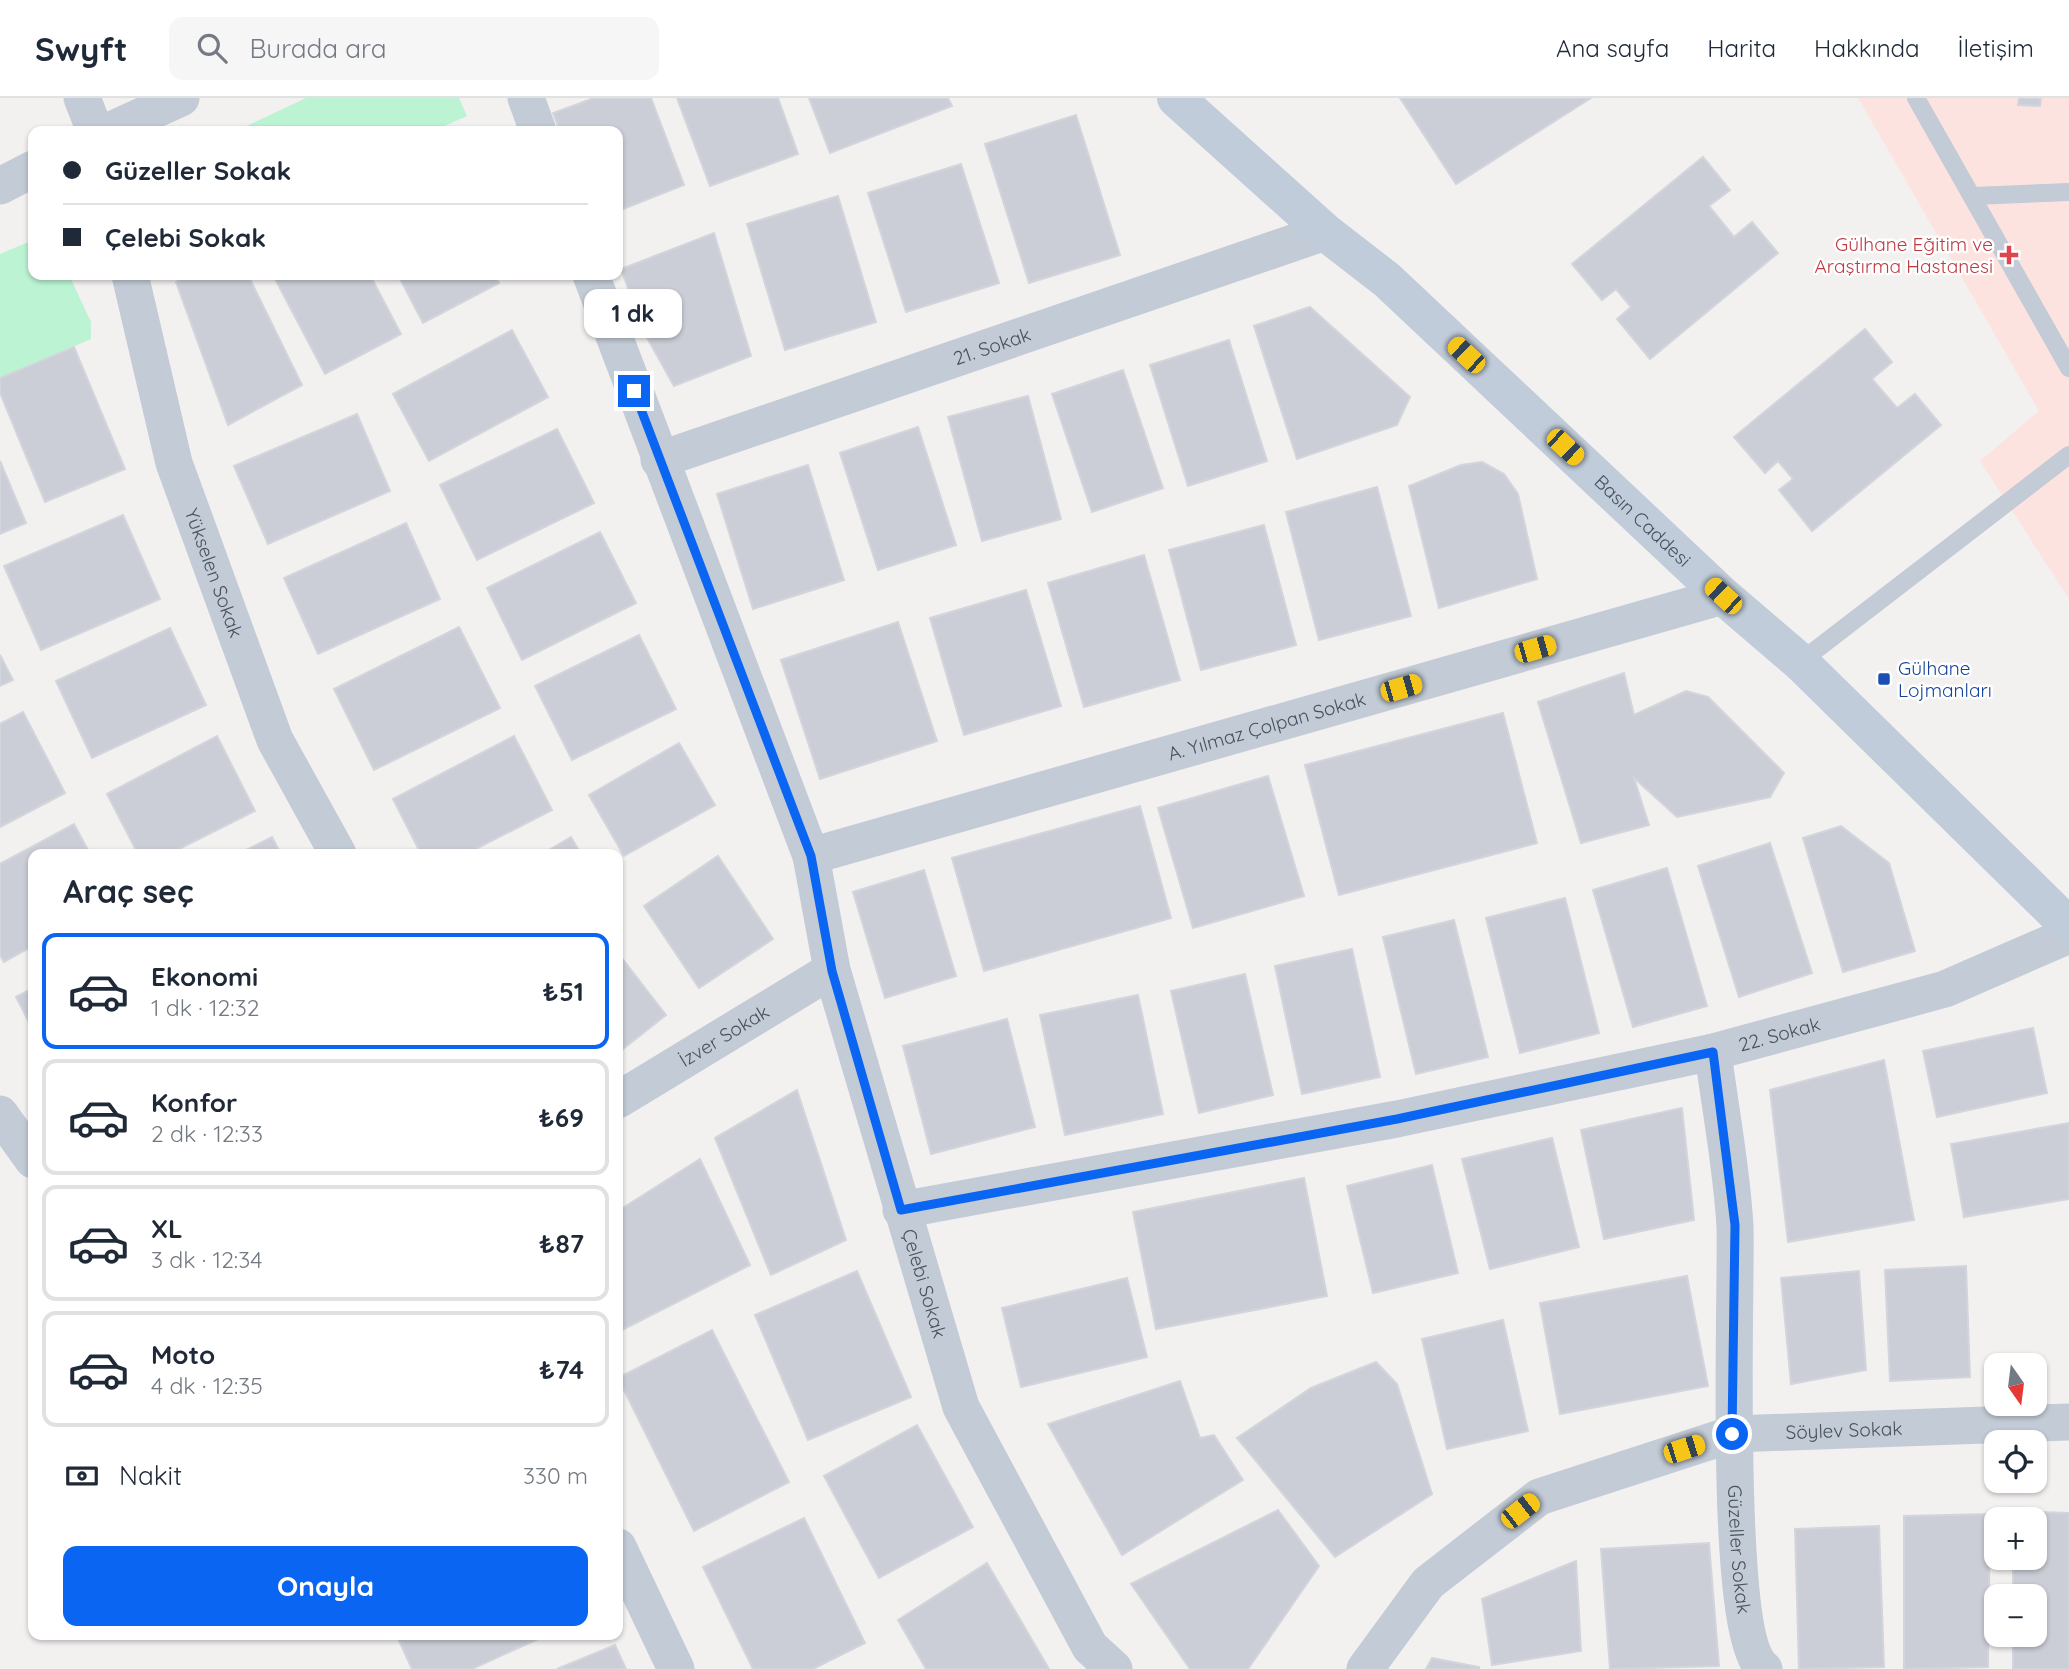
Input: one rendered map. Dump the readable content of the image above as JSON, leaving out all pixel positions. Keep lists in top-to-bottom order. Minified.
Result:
{"streets":{"street":["21. Sokak","Basın Caddesi","Yükselen Sokak","A. Yılmaz Çolpan Sokak","22. Sokak","İzver Sokak","Çelebi Sokak","Söylev Sokak","Güzeller Sokak"]},"crossings":[["21. Sokak","Basın Caddesi"],["21. Sokak","Çelebi Sokak"],["Basın Caddesi","A. Yılmaz Çolpan Sokak"],["A. Yılmaz Çolpan Sokak","Çelebi Sokak"],["22. Sokak","Çelebi Sokak"],["22. Sokak","Güzeller Sokak"],["İzver Sokak","Çelebi Sokak"],["Söylev Sokak","Güzeller Sokak"]],"places":{"health":["Gülhane Eğitim ve Araştırma Hastanesi"],"transit":["Gülhane Lojmanları"]},"north":"bottom","page":{"header":"Swyft","search":"Burada ara","nav":["Ana sayfa","Harita","Hakkında","İletişim"],"banner":["Güzeller Sokak","Çelebi Sokak"],"bubble":"1 dk","heading":"Araç seç","list":[{"name":"Ekonomi","note":"1 dk · 12:32","value":"₺51"},{"name":"Konfor","note":"2 dk · 12:33","value":"₺69"},{"name":"XL","note":"3 dk · 12:34","value":"₺87"},{"name":"Moto","note":"4 dk · 12:35","value":"₺74"}],"map_buttons":["+","−"],"pay":["Nakit","330 m"],"buttons":"Onayla"}}
